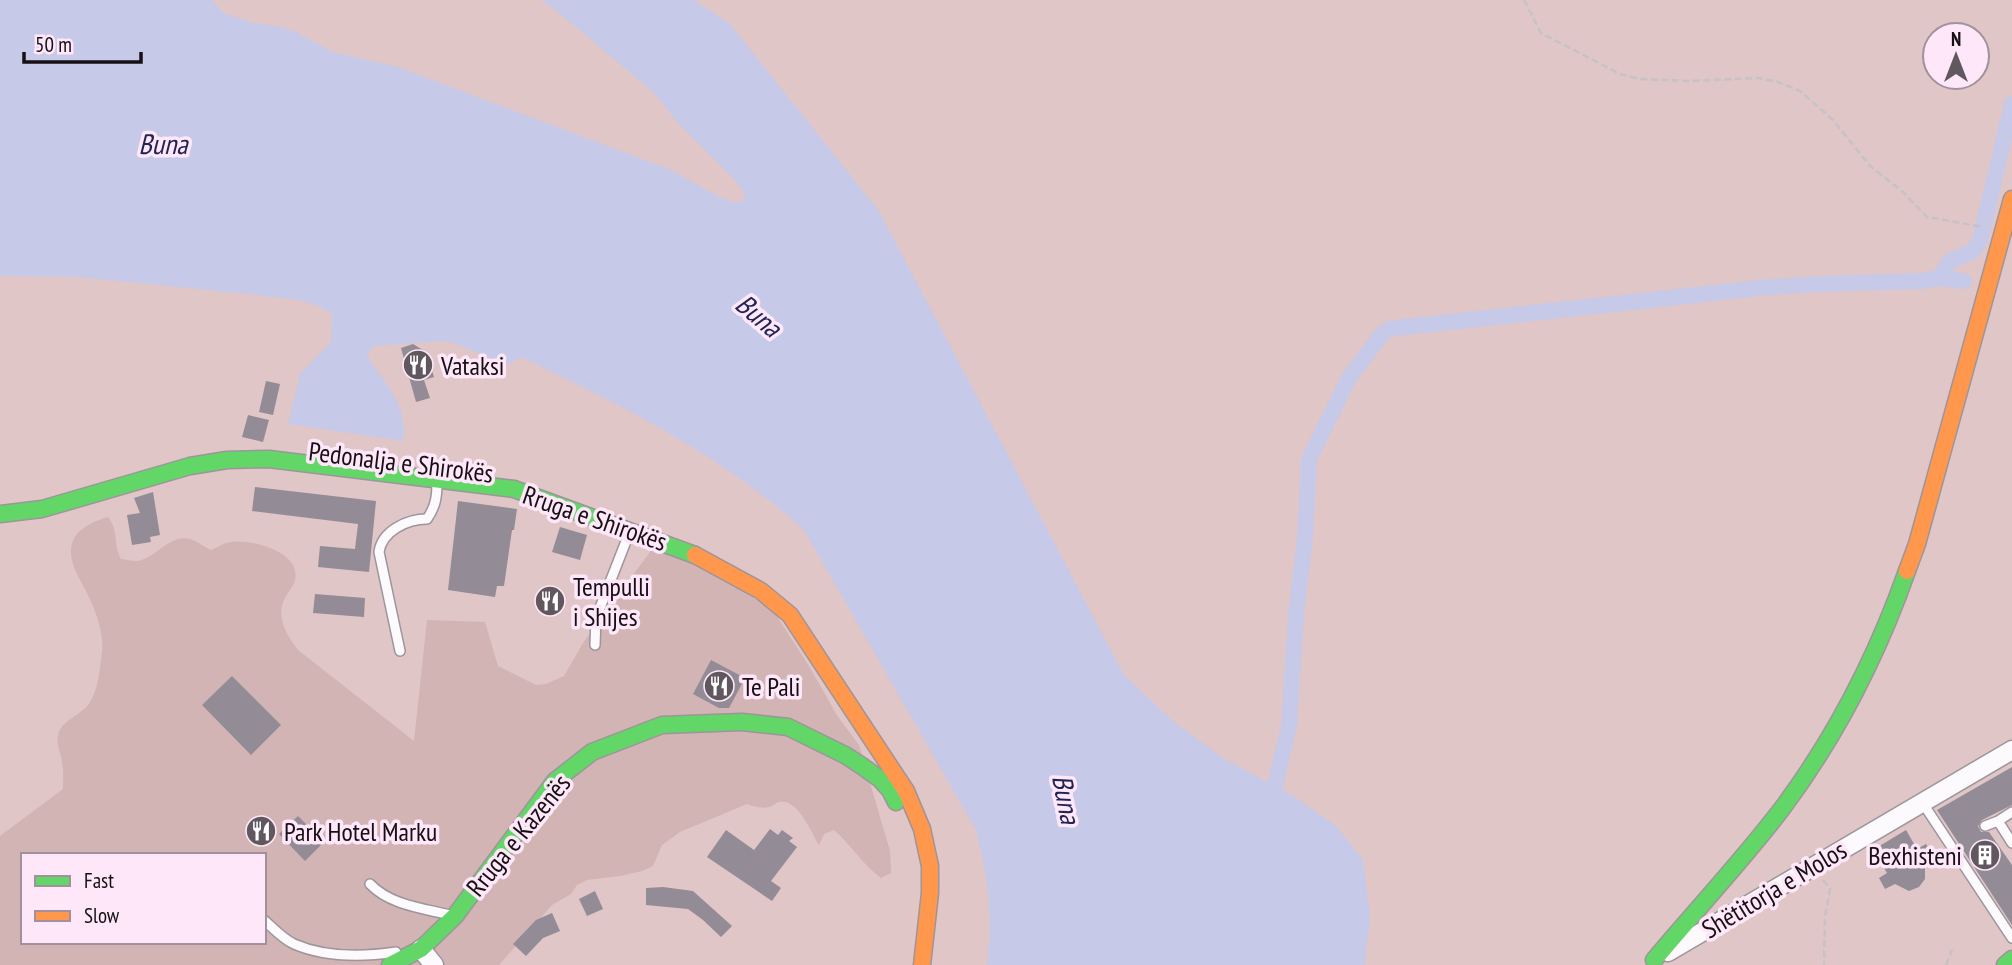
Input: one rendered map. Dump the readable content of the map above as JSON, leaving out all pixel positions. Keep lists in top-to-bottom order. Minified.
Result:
{"streets":{"street":["Rruga e Shirokës","Rruga e Kazenës","Shëtitorja e Molos"]},"crossings":[["Rruga e Shirokës","Rruga e Kazenës"]],"water":["Buna"],"places":{"restaurant":["Vataksi","Tempulli i Shijes","Te Pali","Park Hotel Marku"],"building":["Bexhisteni"]},"legend":["Fast","Slow"],"scale_bar":"50 m","north":"top"}
